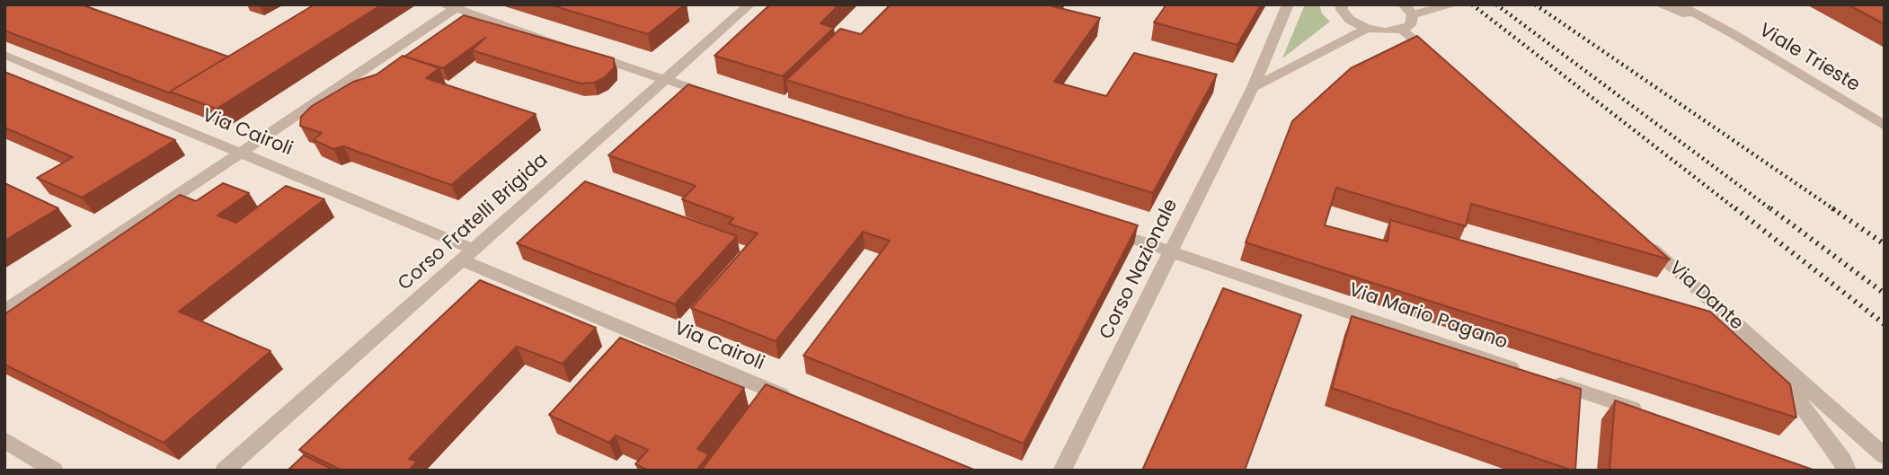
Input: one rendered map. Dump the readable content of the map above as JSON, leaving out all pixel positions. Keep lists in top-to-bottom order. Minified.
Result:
{"streets":{"street":["Viale Trieste","Via Cairoli","Corso Fratelli Brigida","Corso Nazionale","Via Dante","Via Mario Pagano"]},"crossings":[["Via Cairoli","Corso Fratelli Brigida"],["Corso Nazionale","Via Mario Pagano"]]}
